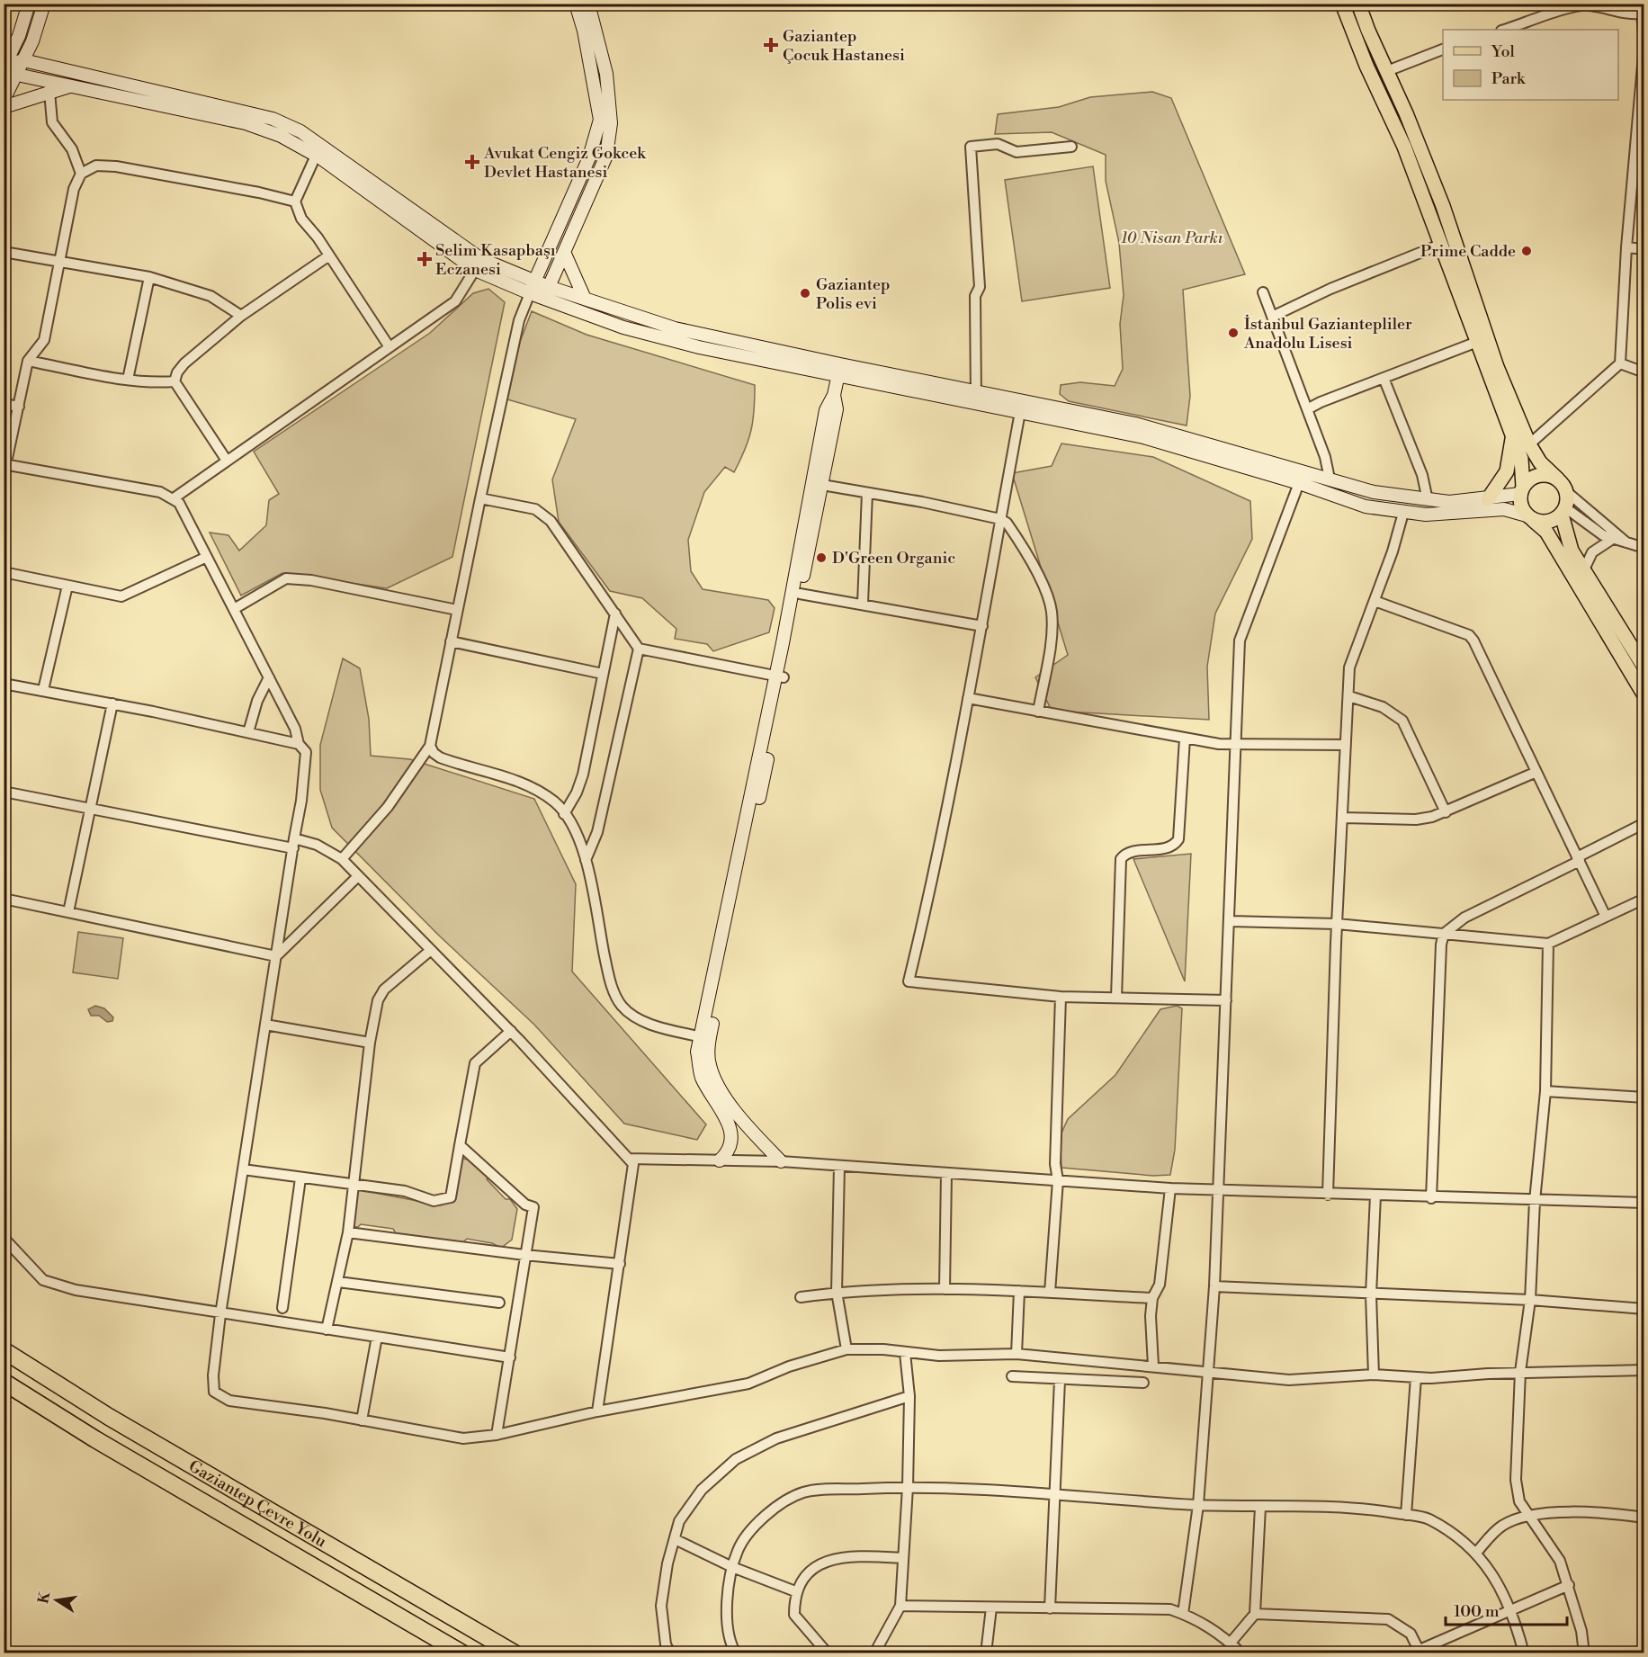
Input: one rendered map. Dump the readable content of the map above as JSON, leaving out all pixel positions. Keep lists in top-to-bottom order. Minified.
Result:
{"streets":{"highway":["Gaziantep Çevre Yolu"]},"parks":["10 Nisan Parkı"],"places":{"health":["Gaziantep Çocuk Hastanesi","Avukat Cengiz Gokcek Devlet Hastanesi","Selim Kasapbaşı Eczanesi"],"other":["Prime Cadde","Gaziantep Polis evi","İstanbul Gaziantepliler Anadolu Lisesi","D'Green Organic"]},"legend":["Yol","Park"],"scale_bar":"100 m","north":"left"}
